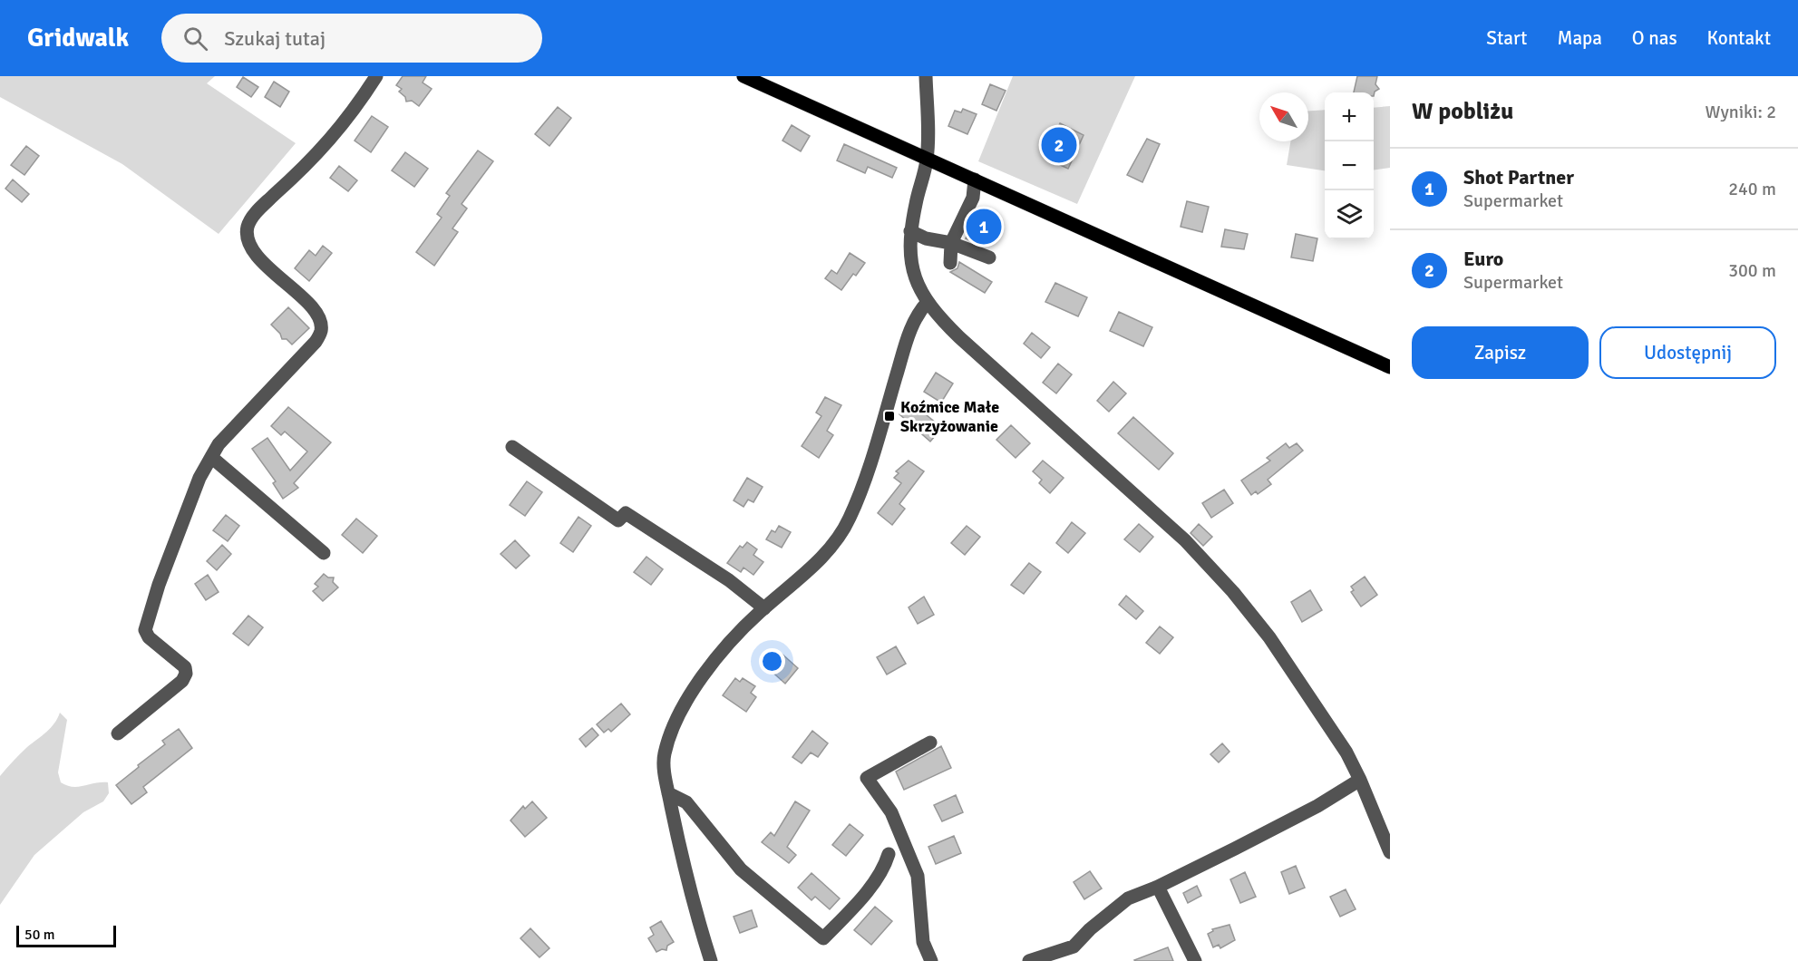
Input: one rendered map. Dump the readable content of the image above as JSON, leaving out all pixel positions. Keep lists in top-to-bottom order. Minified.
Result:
{"places":{"transit":["Koźmice Małe Skrzyżowanie"]},"scale_bar":"50 m","north":"top left","page":{"header":"Gridwalk","search":"Szukaj tutaj","nav":["Start","Mapa","O nas","Kontakt"],"heading":["W pobliżu","Wyniki: 2"],"map_buttons":["+","−"],"pins":["2","1"],"list":[{"mark":"1","name":"Shot Partner","note":"Supermarket","value":"240 m"},{"mark":"2","name":"Euro","note":"Supermarket","value":"300 m"}],"buttons":["Zapisz","Udostępnij"],"scale":"50 m"}}
